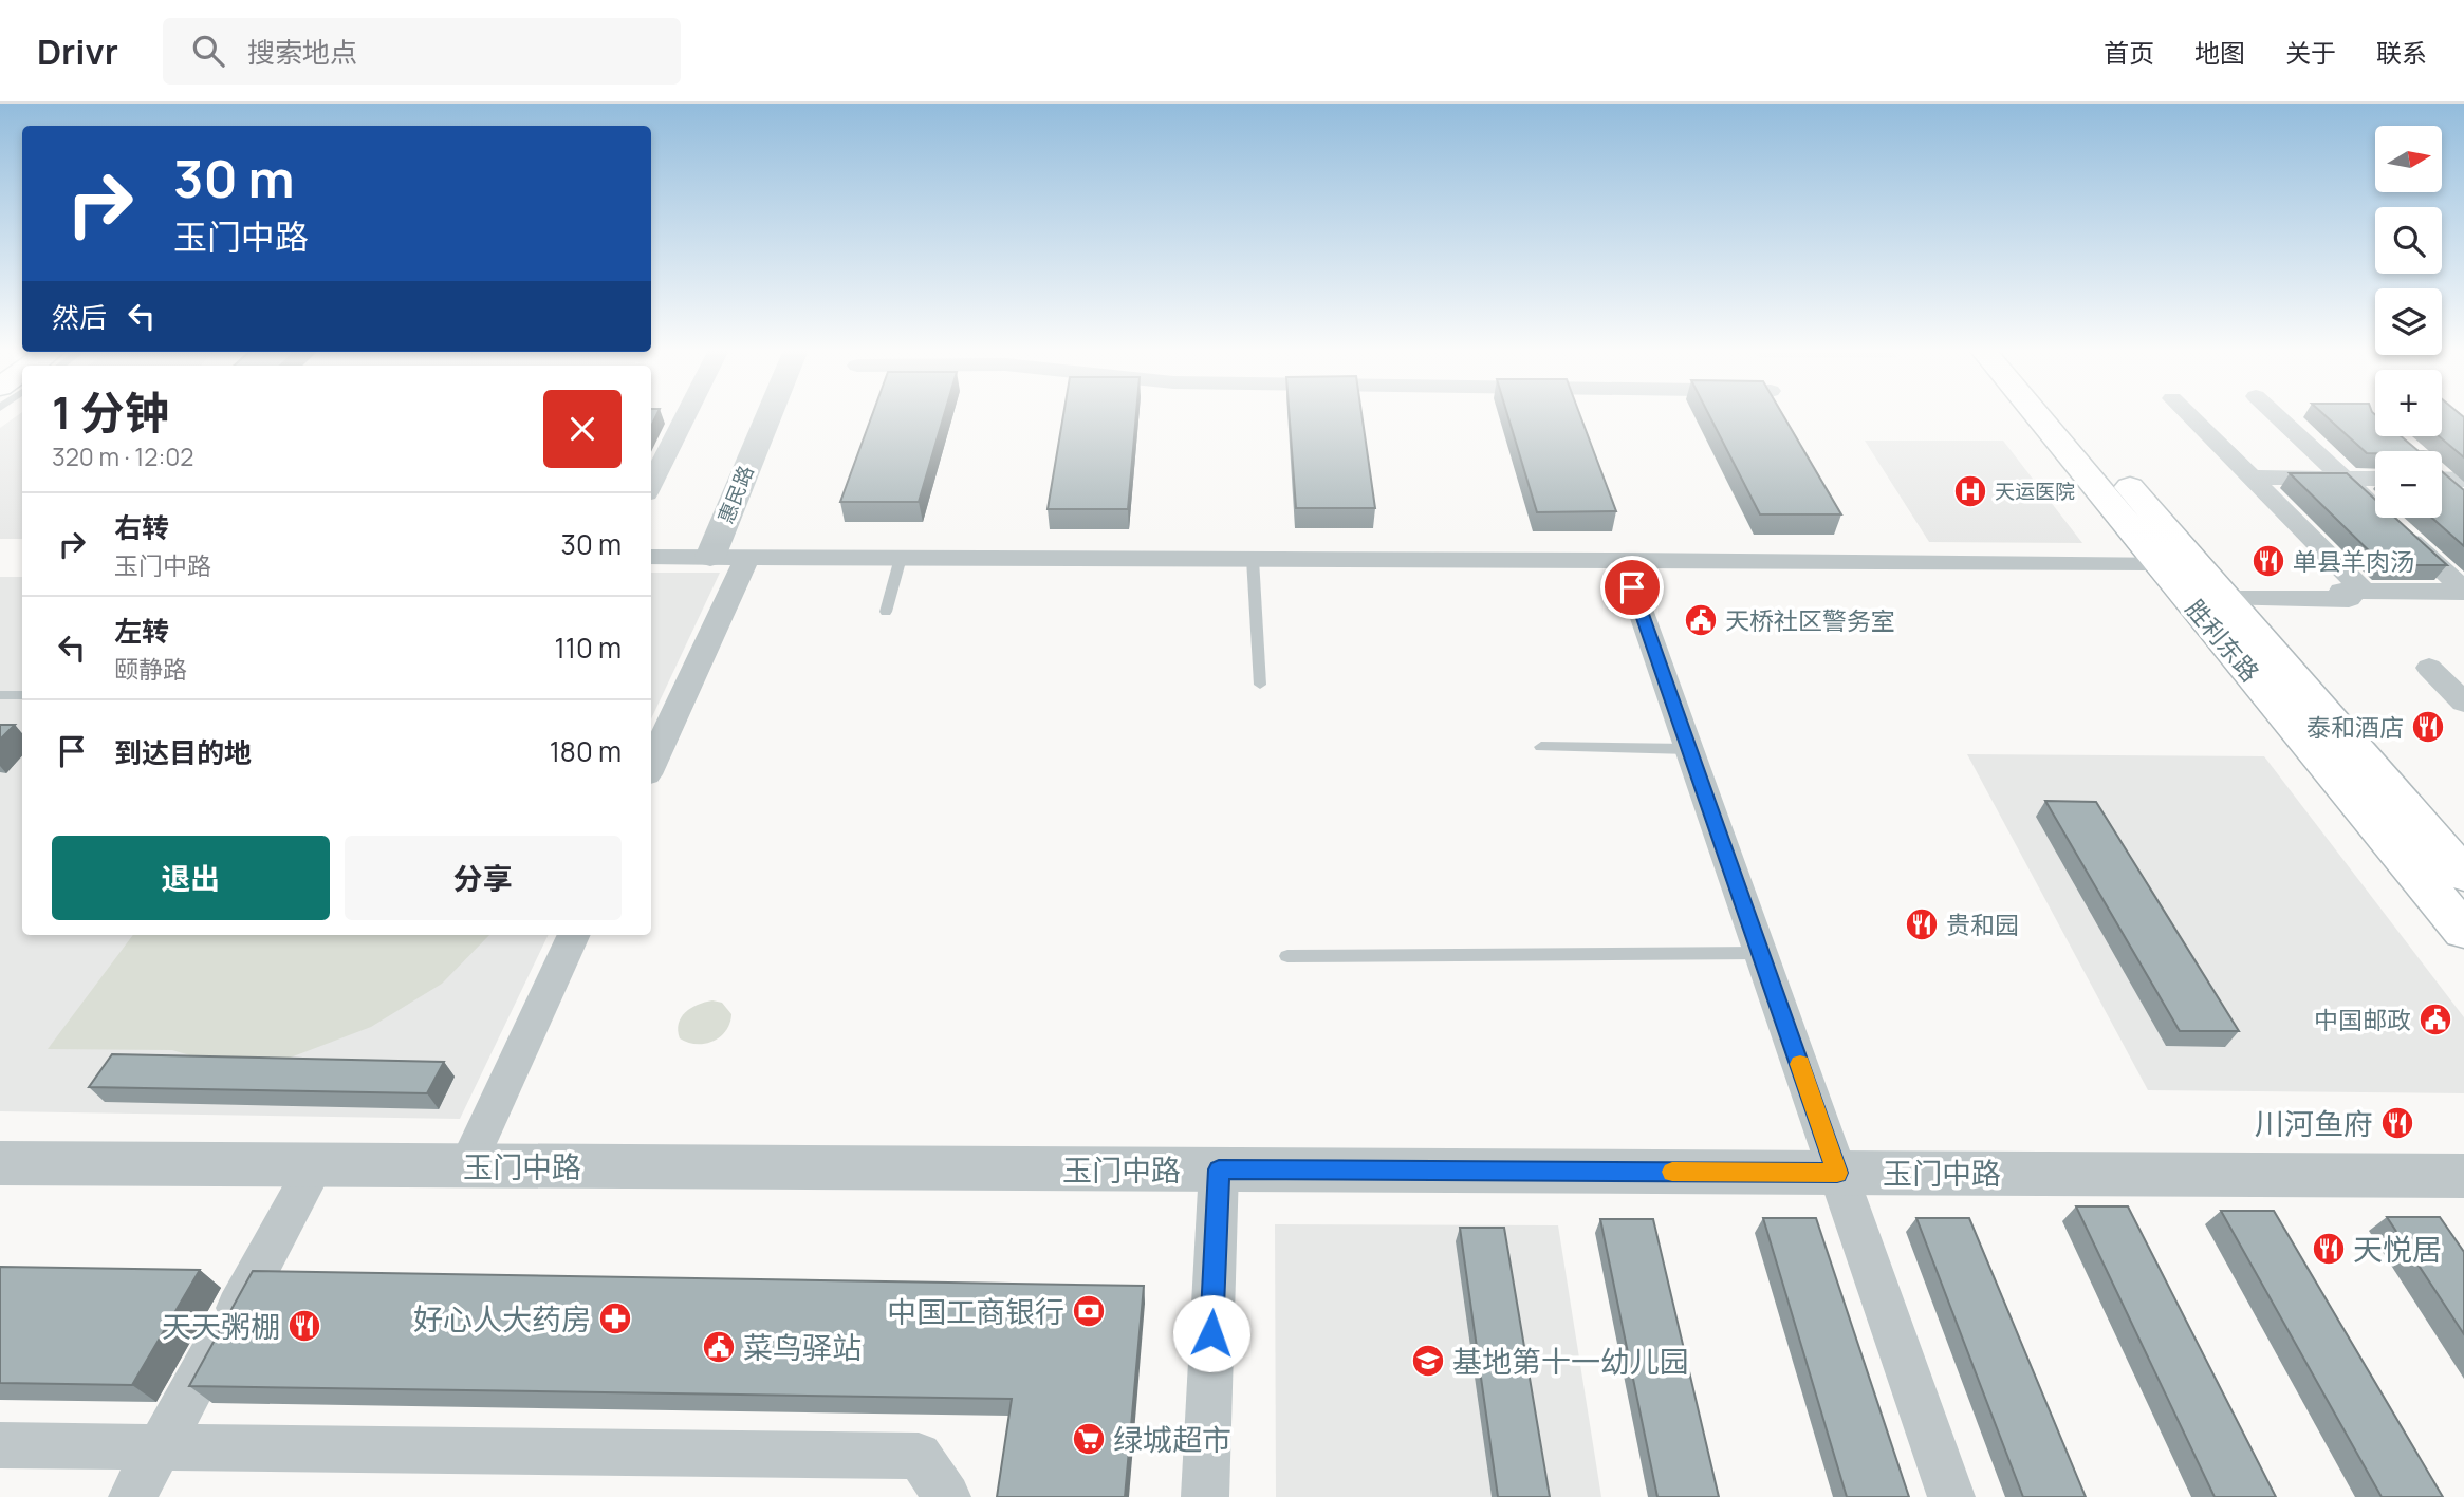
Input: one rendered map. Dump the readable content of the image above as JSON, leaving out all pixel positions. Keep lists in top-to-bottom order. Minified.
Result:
{"streets":{"main road":["胜利东路"],"street":["惠民路","玉门中路"]},"places":{"hospital":["天运医院"],"restaurant":["单县羊肉汤","泰和酒店","贵和园","川河鱼府","天悦居","天天粥棚"],"public building":["天桥社区警务室","中国邮政","菜鸟驿站"],"bank":["中国工商银行"],"pharmacy":["好心人大药房"],"school or university":["基地第十一幼儿园"],"supermarket":["绿城超市"]},"north":"right","page":{"header":"Drivr","search":"搜索地点","nav":["首页","地图","关于","联系"],"map_buttons":["+","−"],"turn":["30 m","玉门中路"],"then":"然后","heading":["1 分钟","320 m · 12:02"],"list":[{"name":"右转","note":"玉门中路","value":"30 m"},{"name":"左转","note":"颐静路","value":"110 m"},{"name":"到达目的地","value":"180 m"}],"buttons":["退出","分享"]}}
